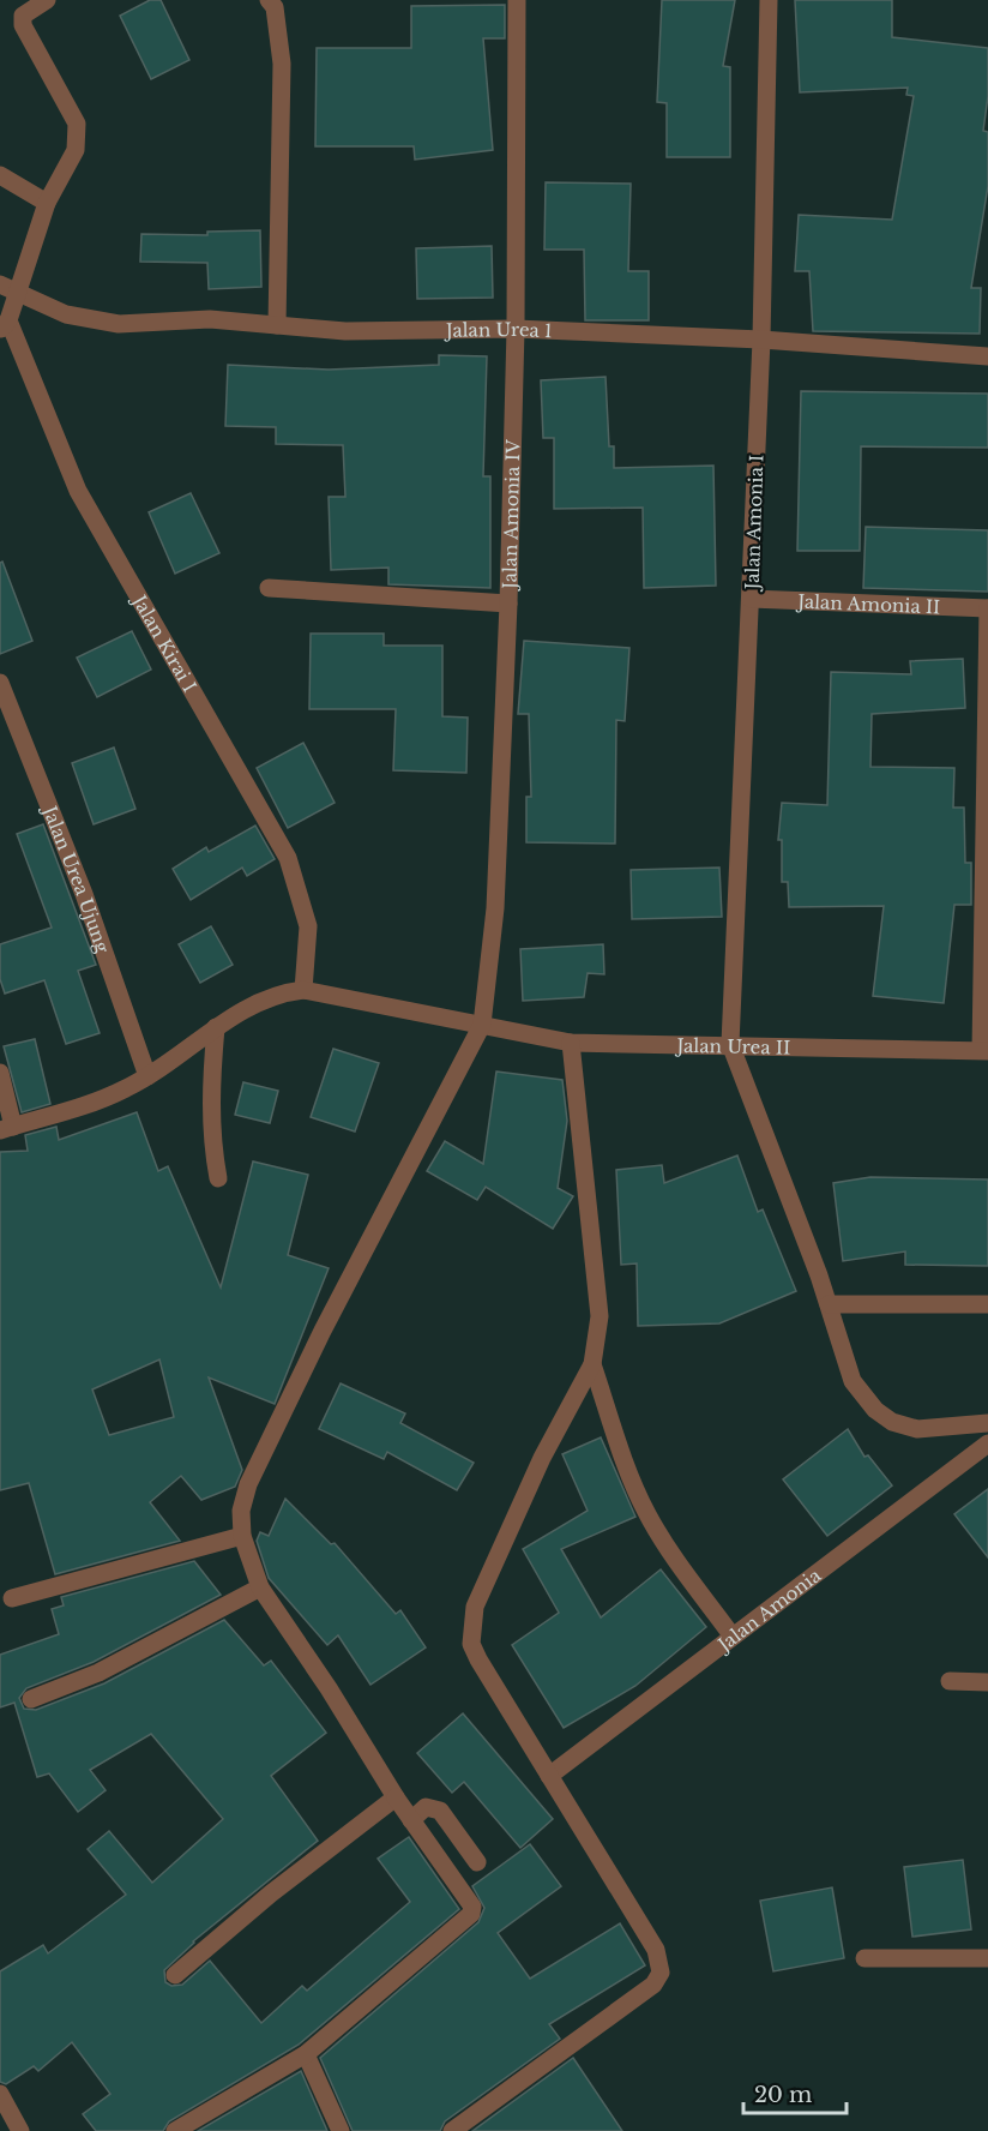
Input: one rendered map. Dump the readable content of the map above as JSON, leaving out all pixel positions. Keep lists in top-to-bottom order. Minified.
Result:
{"streets":{"street":["Jalan Urea 1","Jalan Amonia IV","Jalan Amonia I","Jalan Amonia II","Jalan Kirai I","Jalan Urea Ujung","Jalan Urea II","Jalan Amonia"]},"crossings":[["Jalan Urea 1","Jalan Amonia IV"],["Jalan Urea 1","Jalan Amonia I"],["Jalan Amonia IV","Jalan Urea II"],["Jalan Amonia I","Jalan Amonia II"],["Jalan Amonia I","Jalan Urea II"]],"scale_bar":"20 m"}
